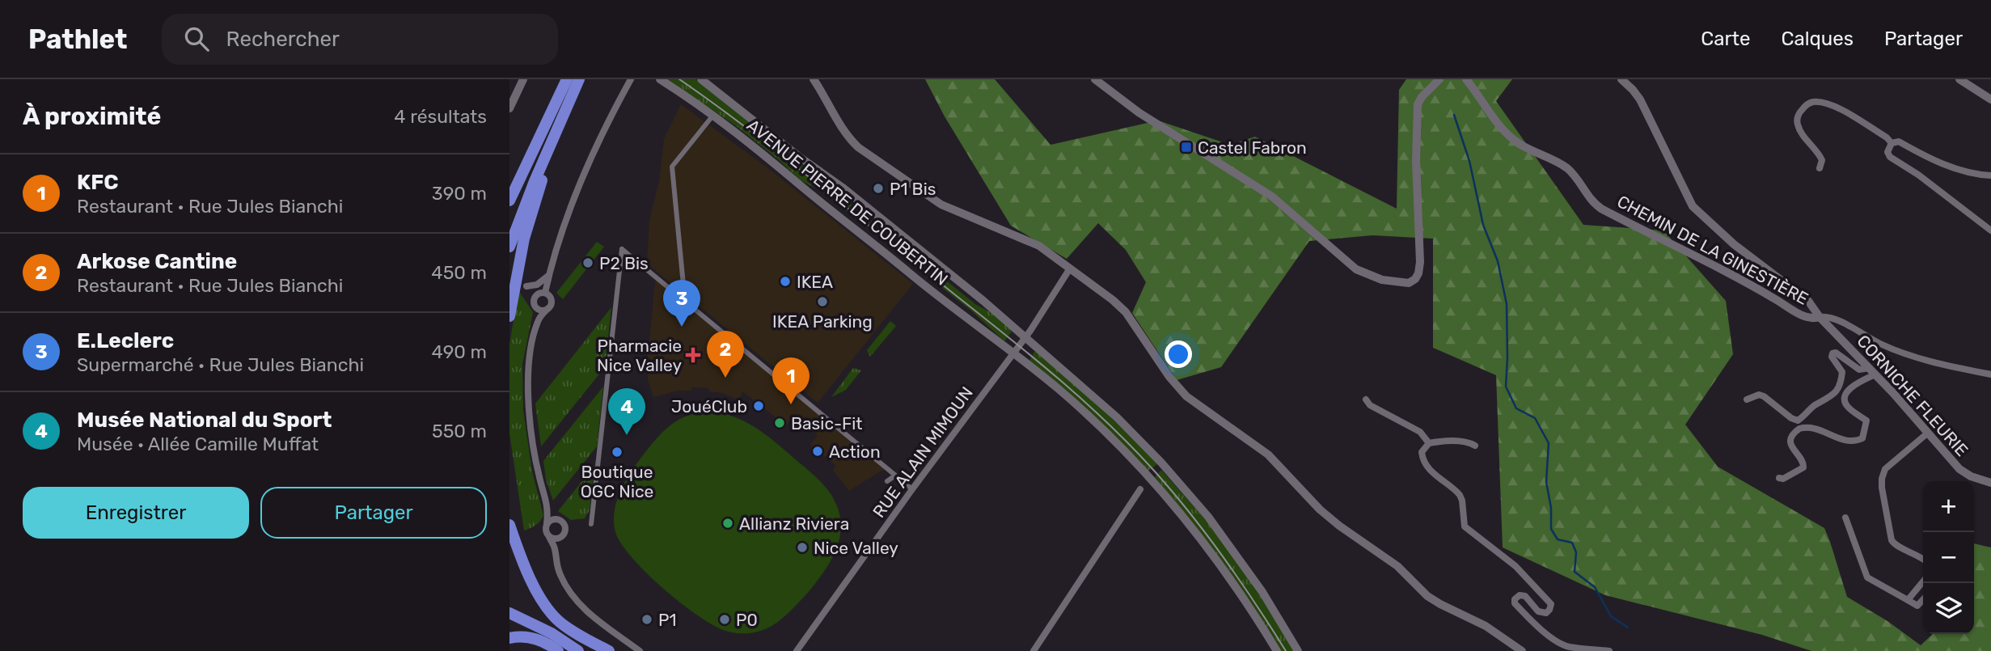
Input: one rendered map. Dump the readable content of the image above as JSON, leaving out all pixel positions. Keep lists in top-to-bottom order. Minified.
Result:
{"streets":{"main road":["AVENUE PIERRE DE COUBERTIN","CHEMIN DE LA GINESTIÈRE","CORNICHE FLEURIE"],"street":["RUE ALAIN MIMOUN"]},"crossings":[["AVENUE PIERRE DE COUBERTIN","RUE ALAIN MIMOUN"],["CHEMIN DE LA GINESTIÈRE","CORNICHE FLEURIE"]],"places":{"transit":["Castel Fabron"],"other":["P1 Bis","P2 Bis","IKEA","IKEA Parking","JouéClub","Basic-Fit","Action","Boutique OGC Nice","Allianz Riviera","Nice Valley","P1","P0"],"health":["Pharmacie Nice Valley"]},"page":{"header":"Pathlet","search":"Rechercher","nav":["Carte","Calques","Partager"],"heading":["À proximité","4 résultats"],"list":[{"mark":"1","name":"KFC","note":"Restaurant · Rue Jules Bianchi","value":"390 m"},{"mark":"2","name":"Arkose Cantine","note":"Restaurant · Rue Jules Bianchi","value":"450 m"},{"mark":"3","name":"E.Leclerc","note":"Supermarché · Rue Jules Bianchi","value":"490 m"},{"mark":"4","name":"Musée National du Sport","note":"Musée · Allée Camille Muffat","value":"550 m"}],"pins":["3","2","1","4"],"buttons":["Enregistrer","Partager"],"map_buttons":["+","−"]}}
